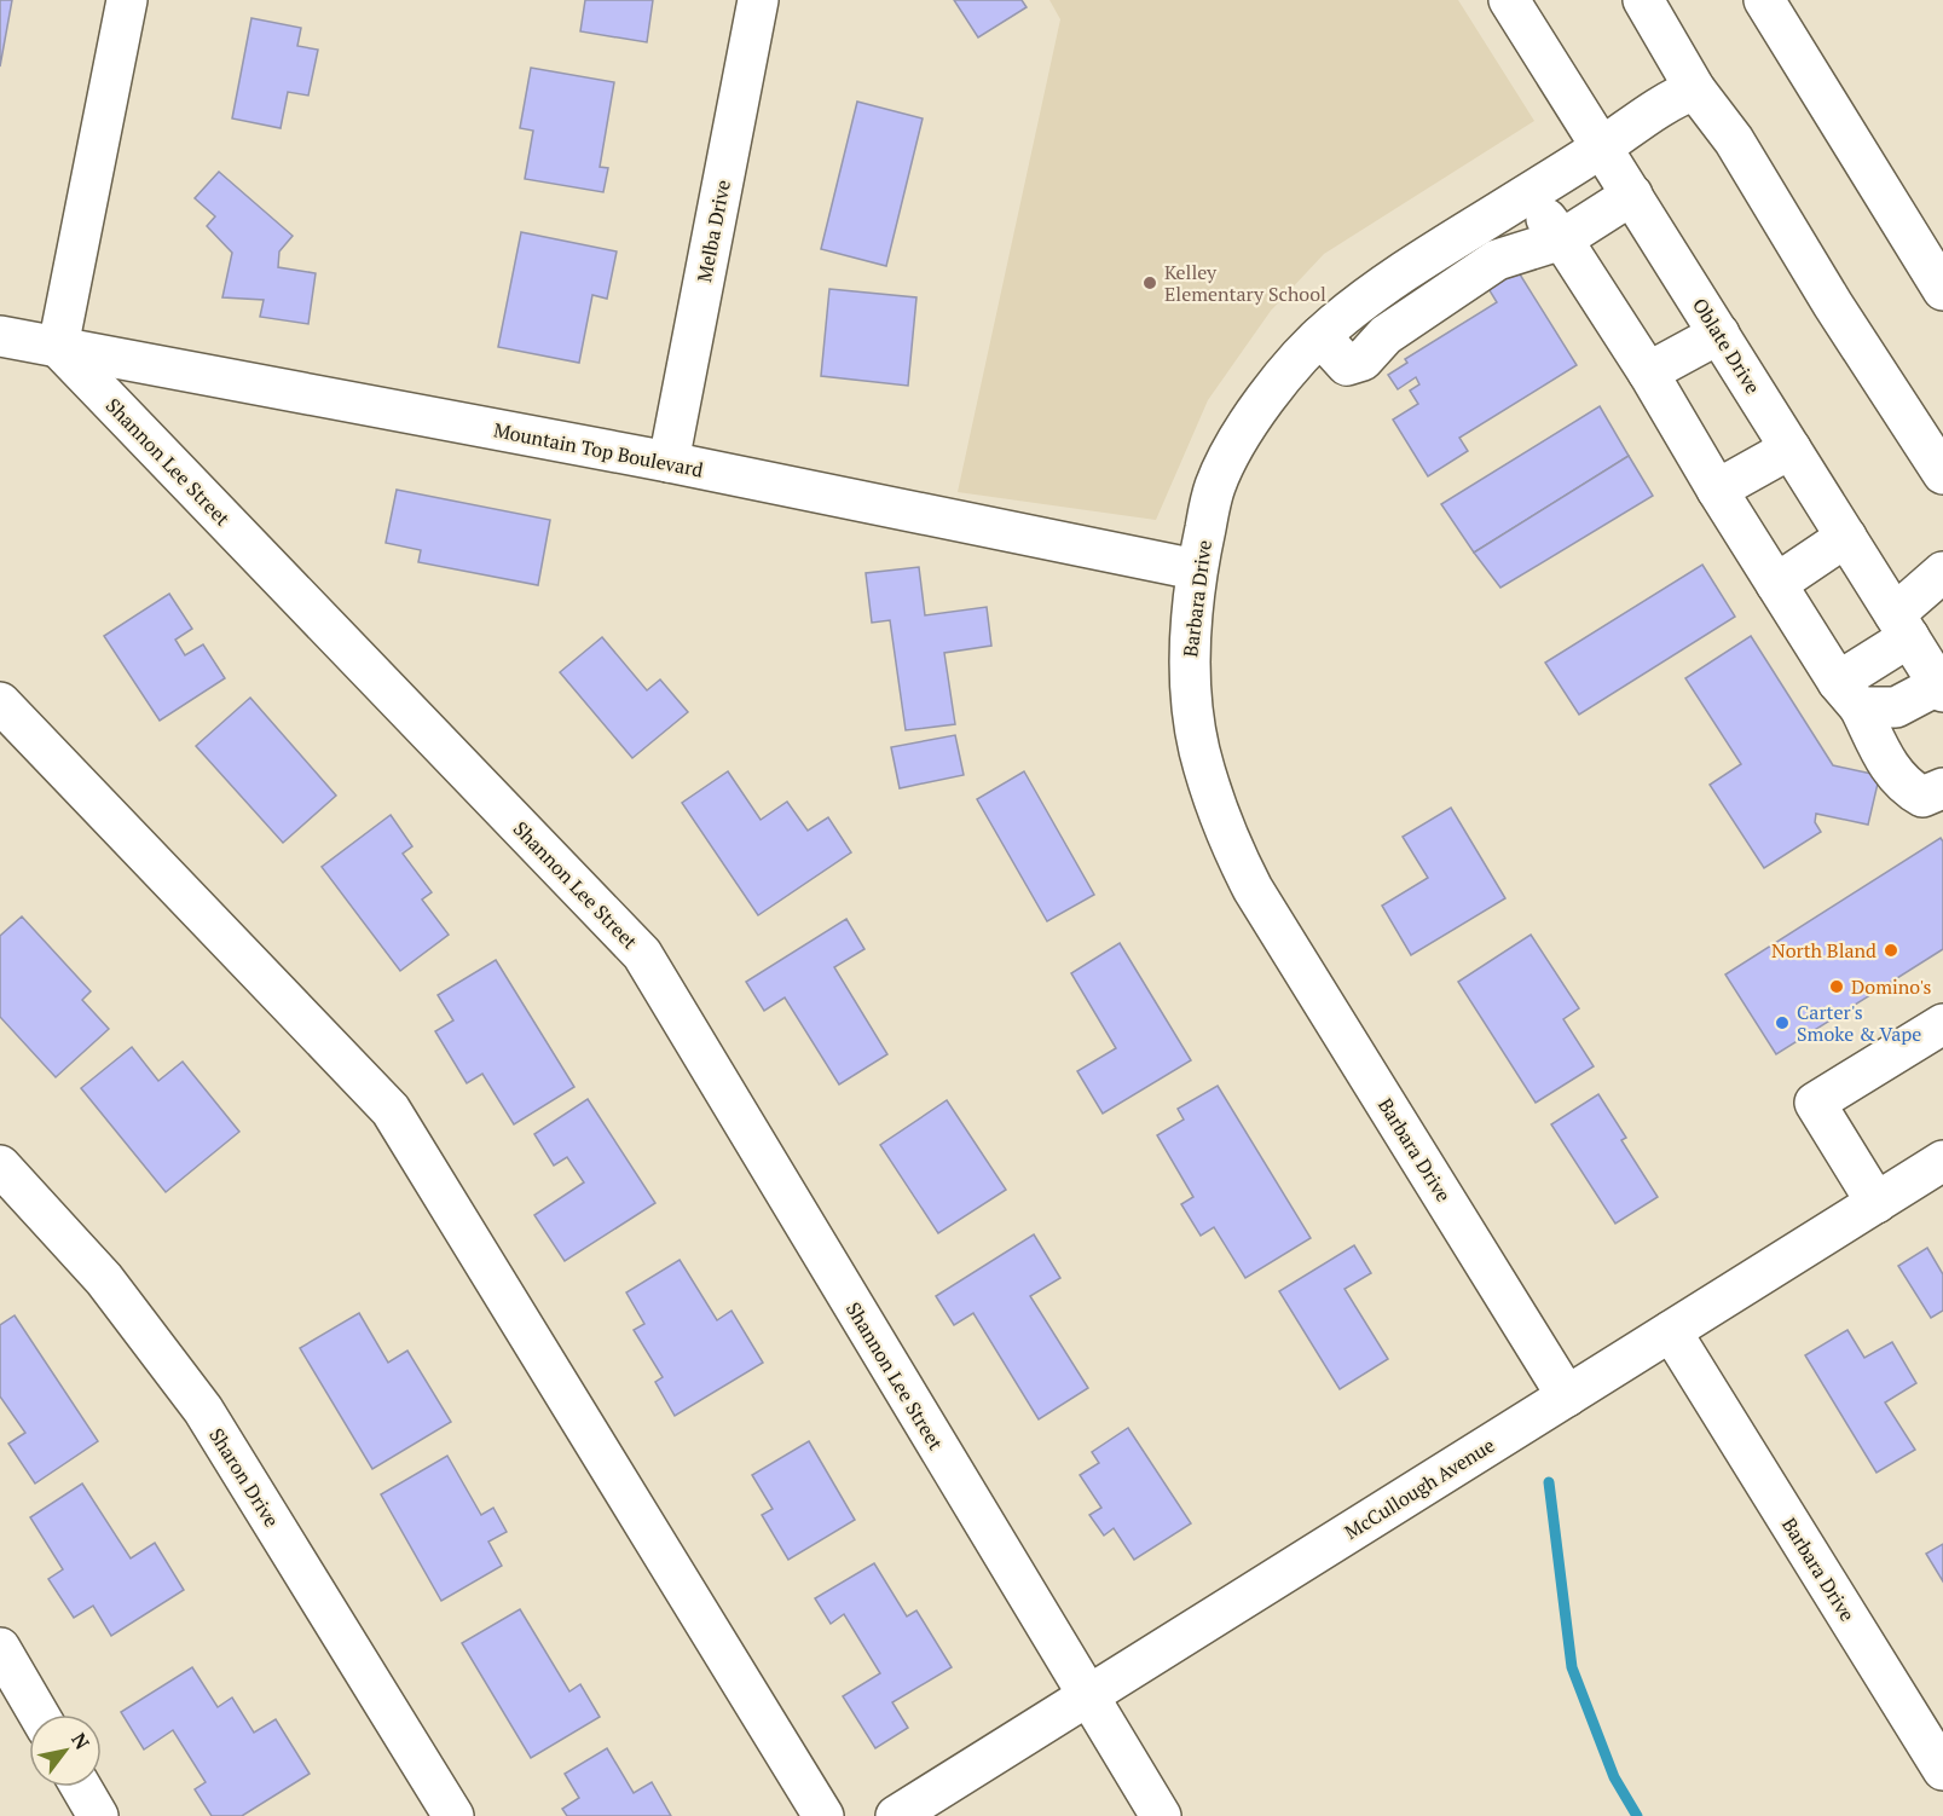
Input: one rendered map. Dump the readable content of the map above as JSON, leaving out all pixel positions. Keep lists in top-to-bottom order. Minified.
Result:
{"streets":{"street":["Melba Drive","Oblate Drive","Mountain Top Boulevard","Shannon Lee Street","Barbara Drive","Sharon Drive","McCullough Avenue"]},"crossings":[["Melba Drive","Mountain Top Boulevard"],["Oblate Drive","Barbara Drive"],["Mountain Top Boulevard","Shannon Lee Street"],["Mountain Top Boulevard","Barbara Drive"],["Shannon Lee Street","McCullough Avenue"],["Barbara Drive","McCullough Avenue"]],"places":["Kelley Elementary School","North Bland","Domino's","Carter's Smoke & Vape"],"north":"top right"}
